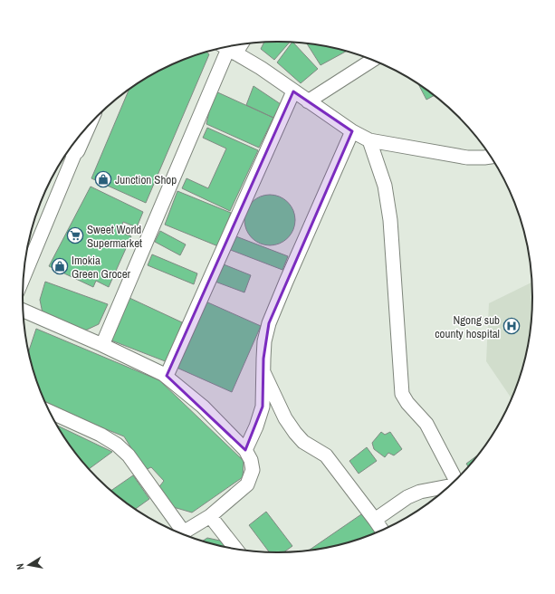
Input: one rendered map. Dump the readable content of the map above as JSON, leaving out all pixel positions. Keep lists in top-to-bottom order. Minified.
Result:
{"places":{"shop":["Junction Shop","Imokia Green Grocer"],"supermarket":["Sweet World Supermarket"],"hospital":["Ngong sub county hospital"]},"north":"left"}
